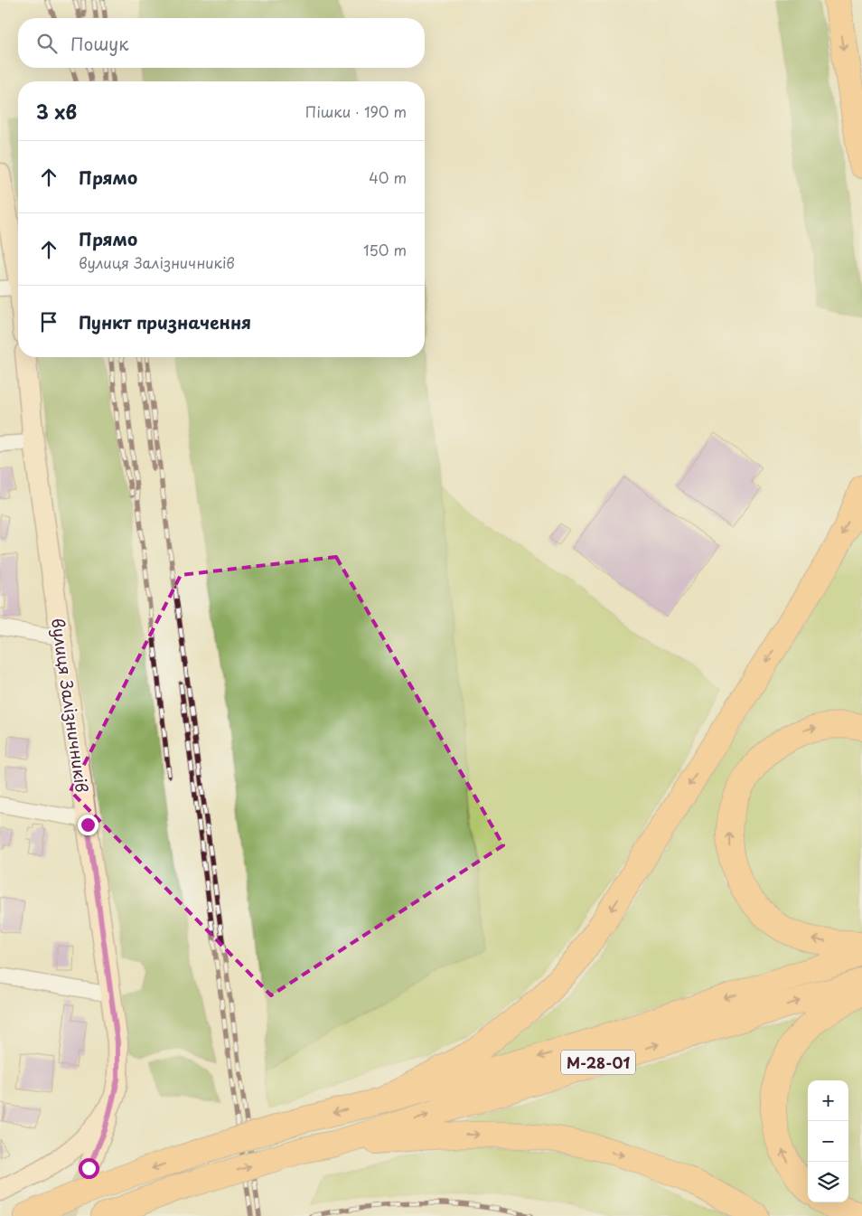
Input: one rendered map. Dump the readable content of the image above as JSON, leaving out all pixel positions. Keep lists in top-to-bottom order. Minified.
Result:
{"streets":{"highway":["М-28-01"],"street":["вулиця Залізничників"]},"page":{"search":"Пошук","heading":["3 хв","Пішки · 190 m"],"list":[["Прямо","40 m"],["Прямо","вулиця Залізничників","150 m"],"Пункт призначення"],"map_buttons":["+","−"]}}
